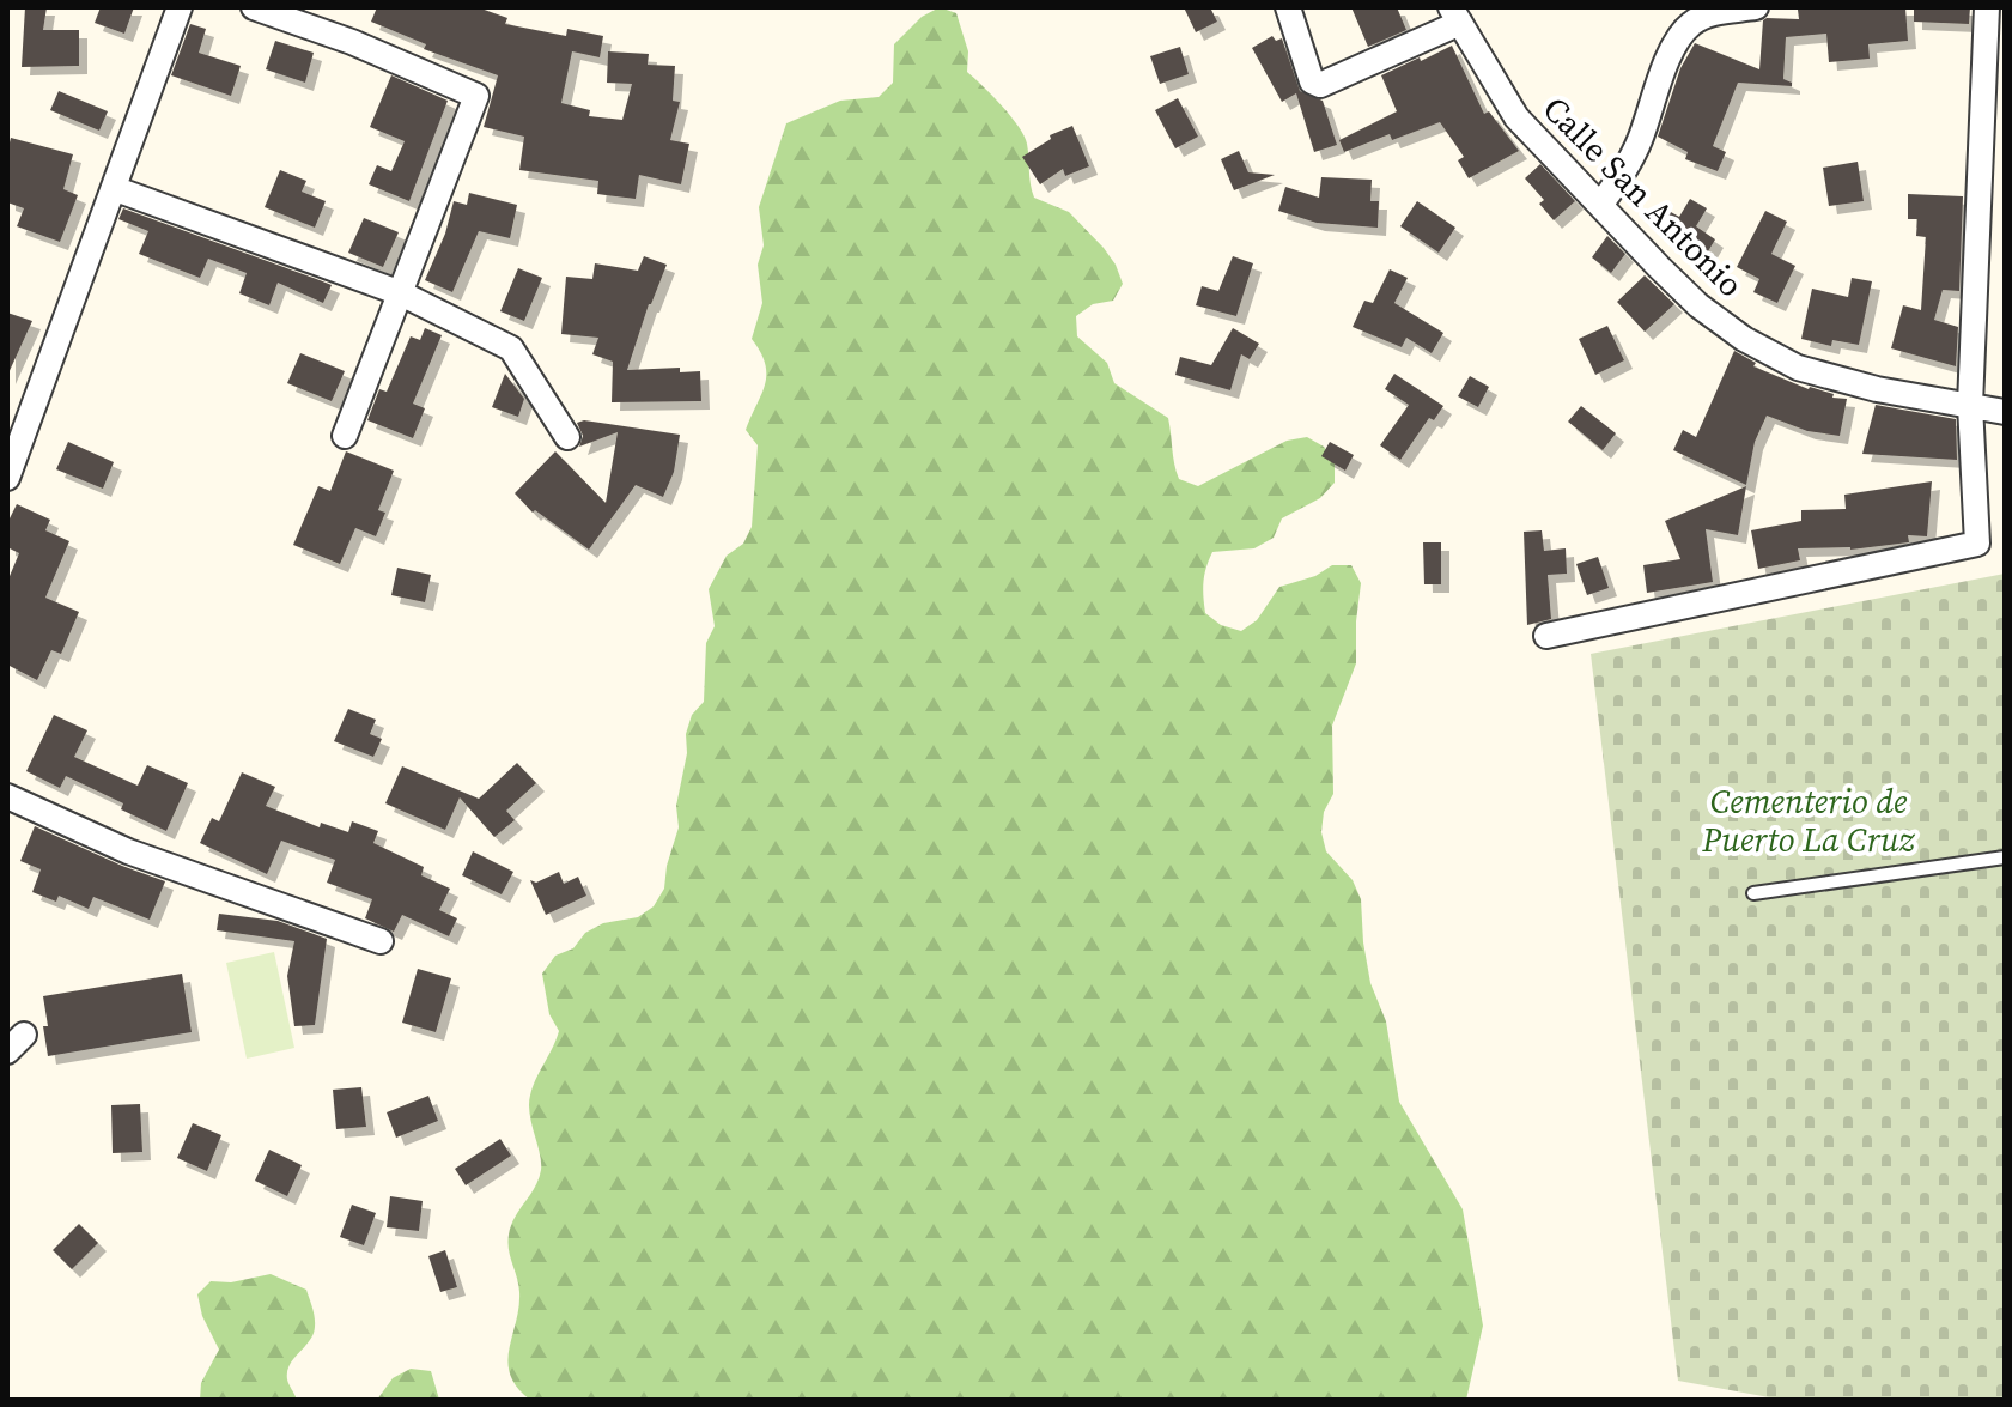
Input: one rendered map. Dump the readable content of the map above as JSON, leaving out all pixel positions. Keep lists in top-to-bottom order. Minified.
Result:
{"streets":{"street":["Calle San Antonio"]},"parks":["Cementerio de Puerto La Cruz"]}
